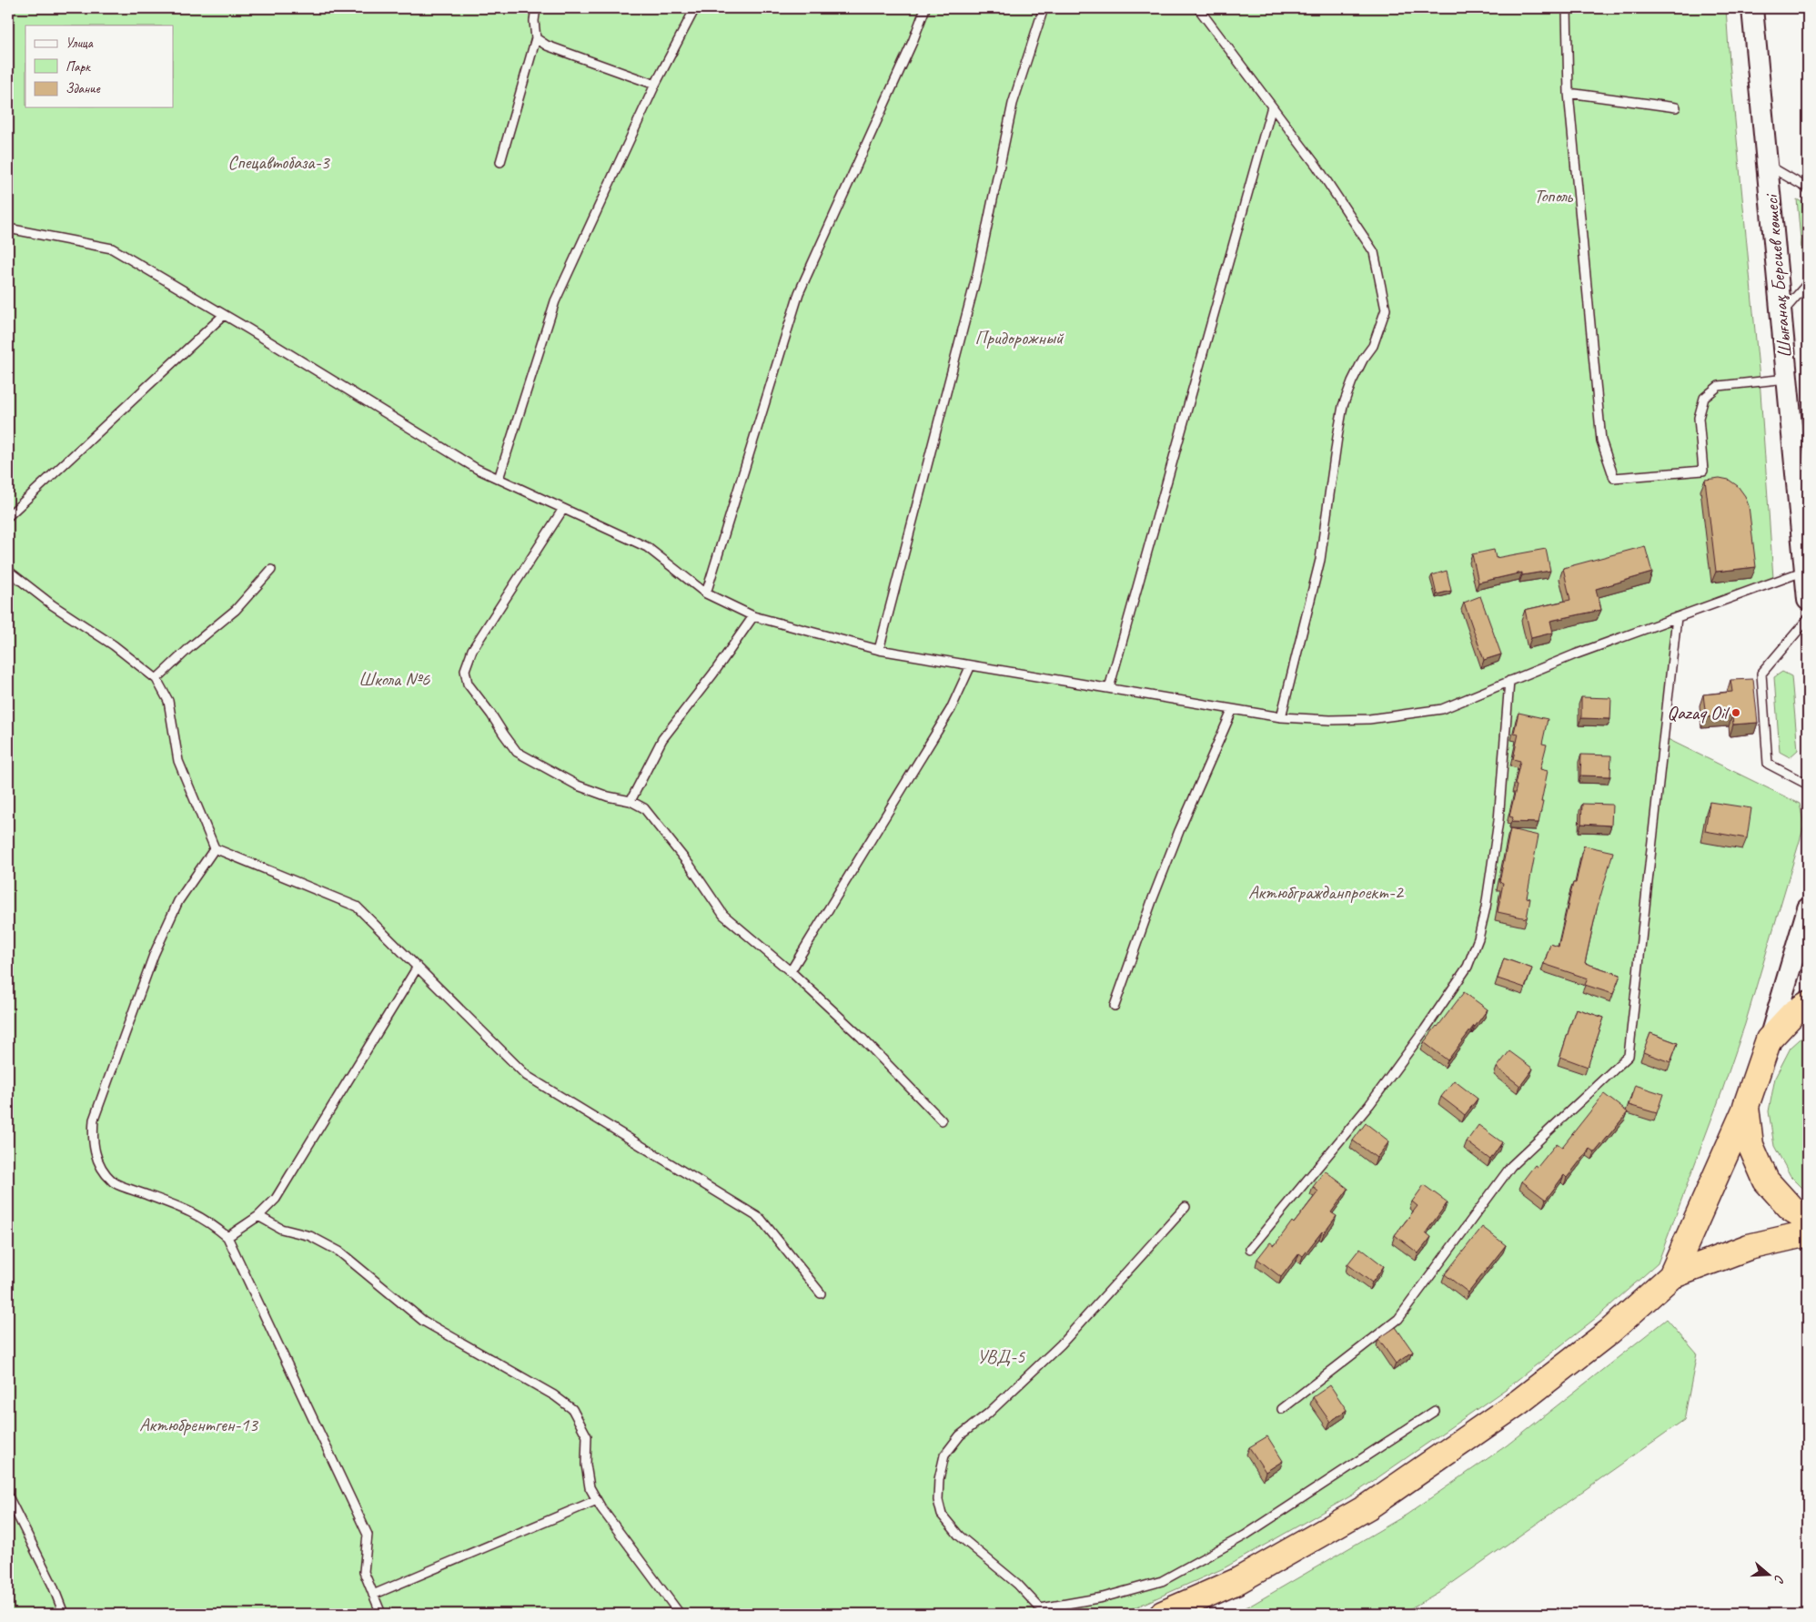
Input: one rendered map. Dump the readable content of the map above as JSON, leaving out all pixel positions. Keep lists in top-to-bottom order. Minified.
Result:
{"streets":{"main road":["Шығанақ Берсиев көшесі"]},"parks":["Спецавтобаза-3","Тополь","Придорожный","Школа №6","Актюбгражданпроект-2","УВД-5","Актюбрентген-13"],"places":["Qazaq Oil"],"legend":["Улица","Парк","Здание"],"north":"right"}
